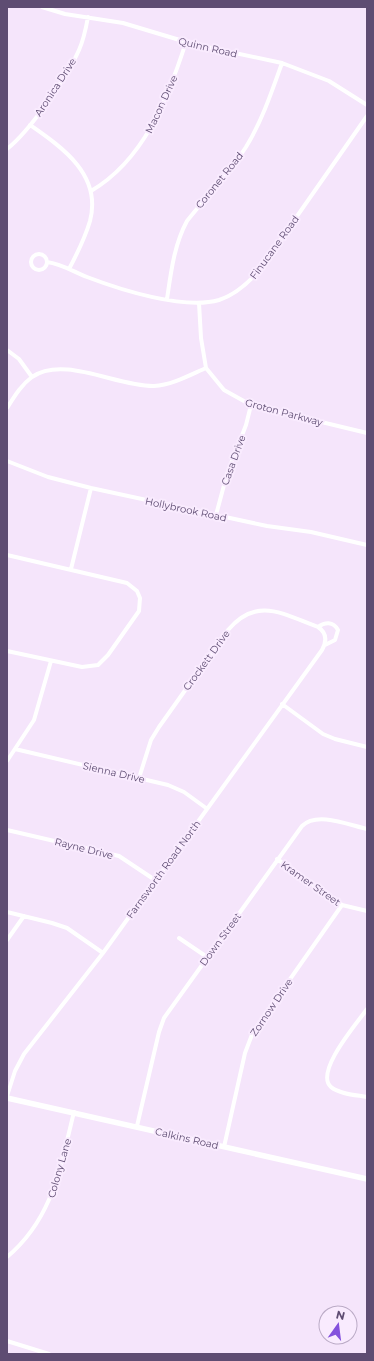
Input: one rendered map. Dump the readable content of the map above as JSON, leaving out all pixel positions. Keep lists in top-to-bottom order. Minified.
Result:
{"streets":{"main road":["Calkins Road"],"street":["Quinn Road","Aronica Drive","Macon Drive","Coronet Road","Finucane Road","Groton Parkway","Casa Drive","Hollybrook Road","Crockett Drive","Sienna Drive","Rayne Drive","Farnsworth Road North","Kramer Street","Down Street","Zornow Drive","Colony Lane"]},"crossings":[["Quinn Road","Aronica Drive"],["Quinn Road","Macon Drive"],["Quinn Road","Coronet Road"],["Coronet Road","Finucane Road"],["Finucane Road","Groton Parkway"],["Groton Parkway","Casa Drive"],["Casa Drive","Hollybrook Road"],["Crockett Drive","Sienna Drive"],["Crockett Drive","Farnsworth Road North"],["Sienna Drive","Farnsworth Road North"],["Rayne Drive","Farnsworth Road North"],["Farnsworth Road North","Calkins Road"],["Kramer Street","Down Street"],["Kramer Street","Zornow Drive"],["Down Street","Calkins Road"],["Zornow Drive","Calkins Road"],["Calkins Road","Colony Lane"]],"north":"top"}
